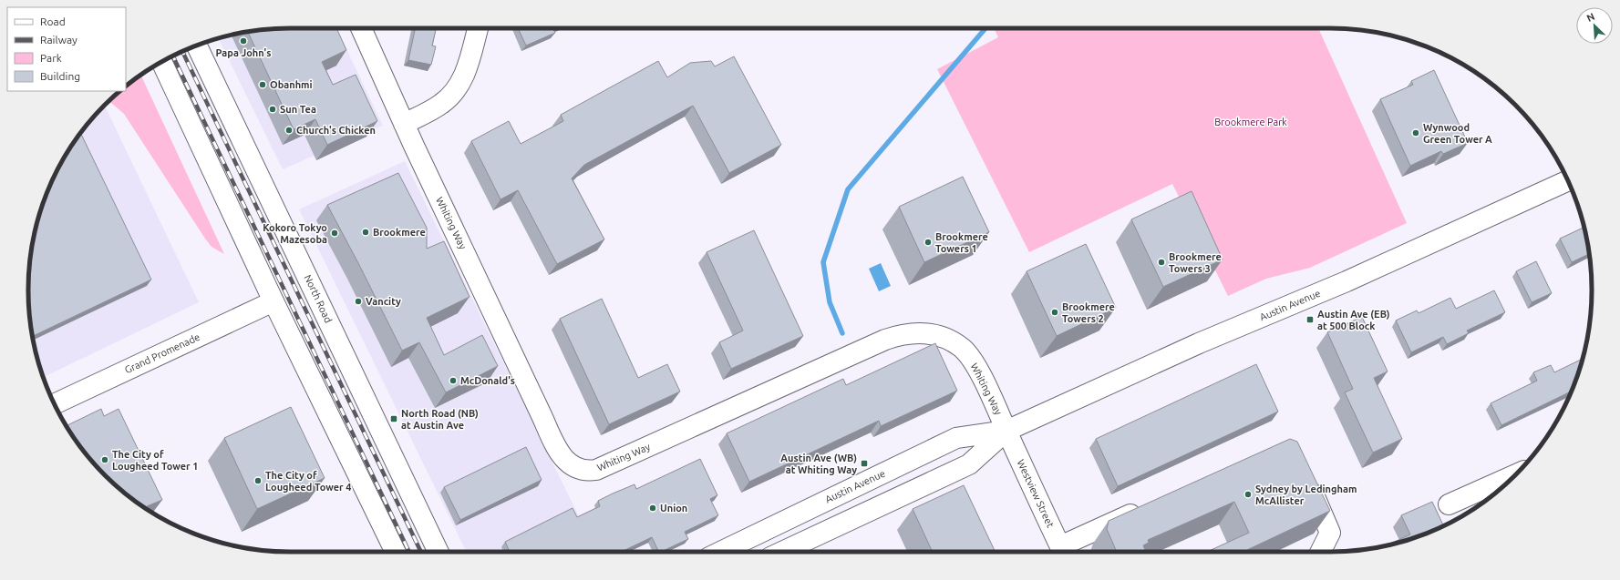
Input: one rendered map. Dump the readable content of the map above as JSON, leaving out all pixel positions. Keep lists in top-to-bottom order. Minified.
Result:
{"streets":{"main road":["Whiting Way","North Road","Austin Avenue","Grand Promenade","Westview Street"]},"crossings":[["Whiting Way","Austin Avenue"],["Whiting Way","Westview Street"],["Austin Avenue","Westview Street"]],"parks":["Brookmere Park"],"places":{"other":["Papa John's","Obanhmi","Sun Tea","Church's Chicken","Wynwood Green Tower A","Brookmere","Kokoro Tokyo Mazesoba","Brookmere Towers 1","Brookmere Towers 3","Vancity","Brookmere Towers 2","McDonald's","The City of Lougheed Tower 1","The City of Lougheed Tower 4","Sydney by Ledingham McAllister","Union"],"transit":["Austin Ave (EB) at 500 Block","North Road (NB) at Austin Ave","Austin Ave (WB) at Whiting Way"]},"legend":["Road","Railway","Park","Building"],"north":"top left"}
